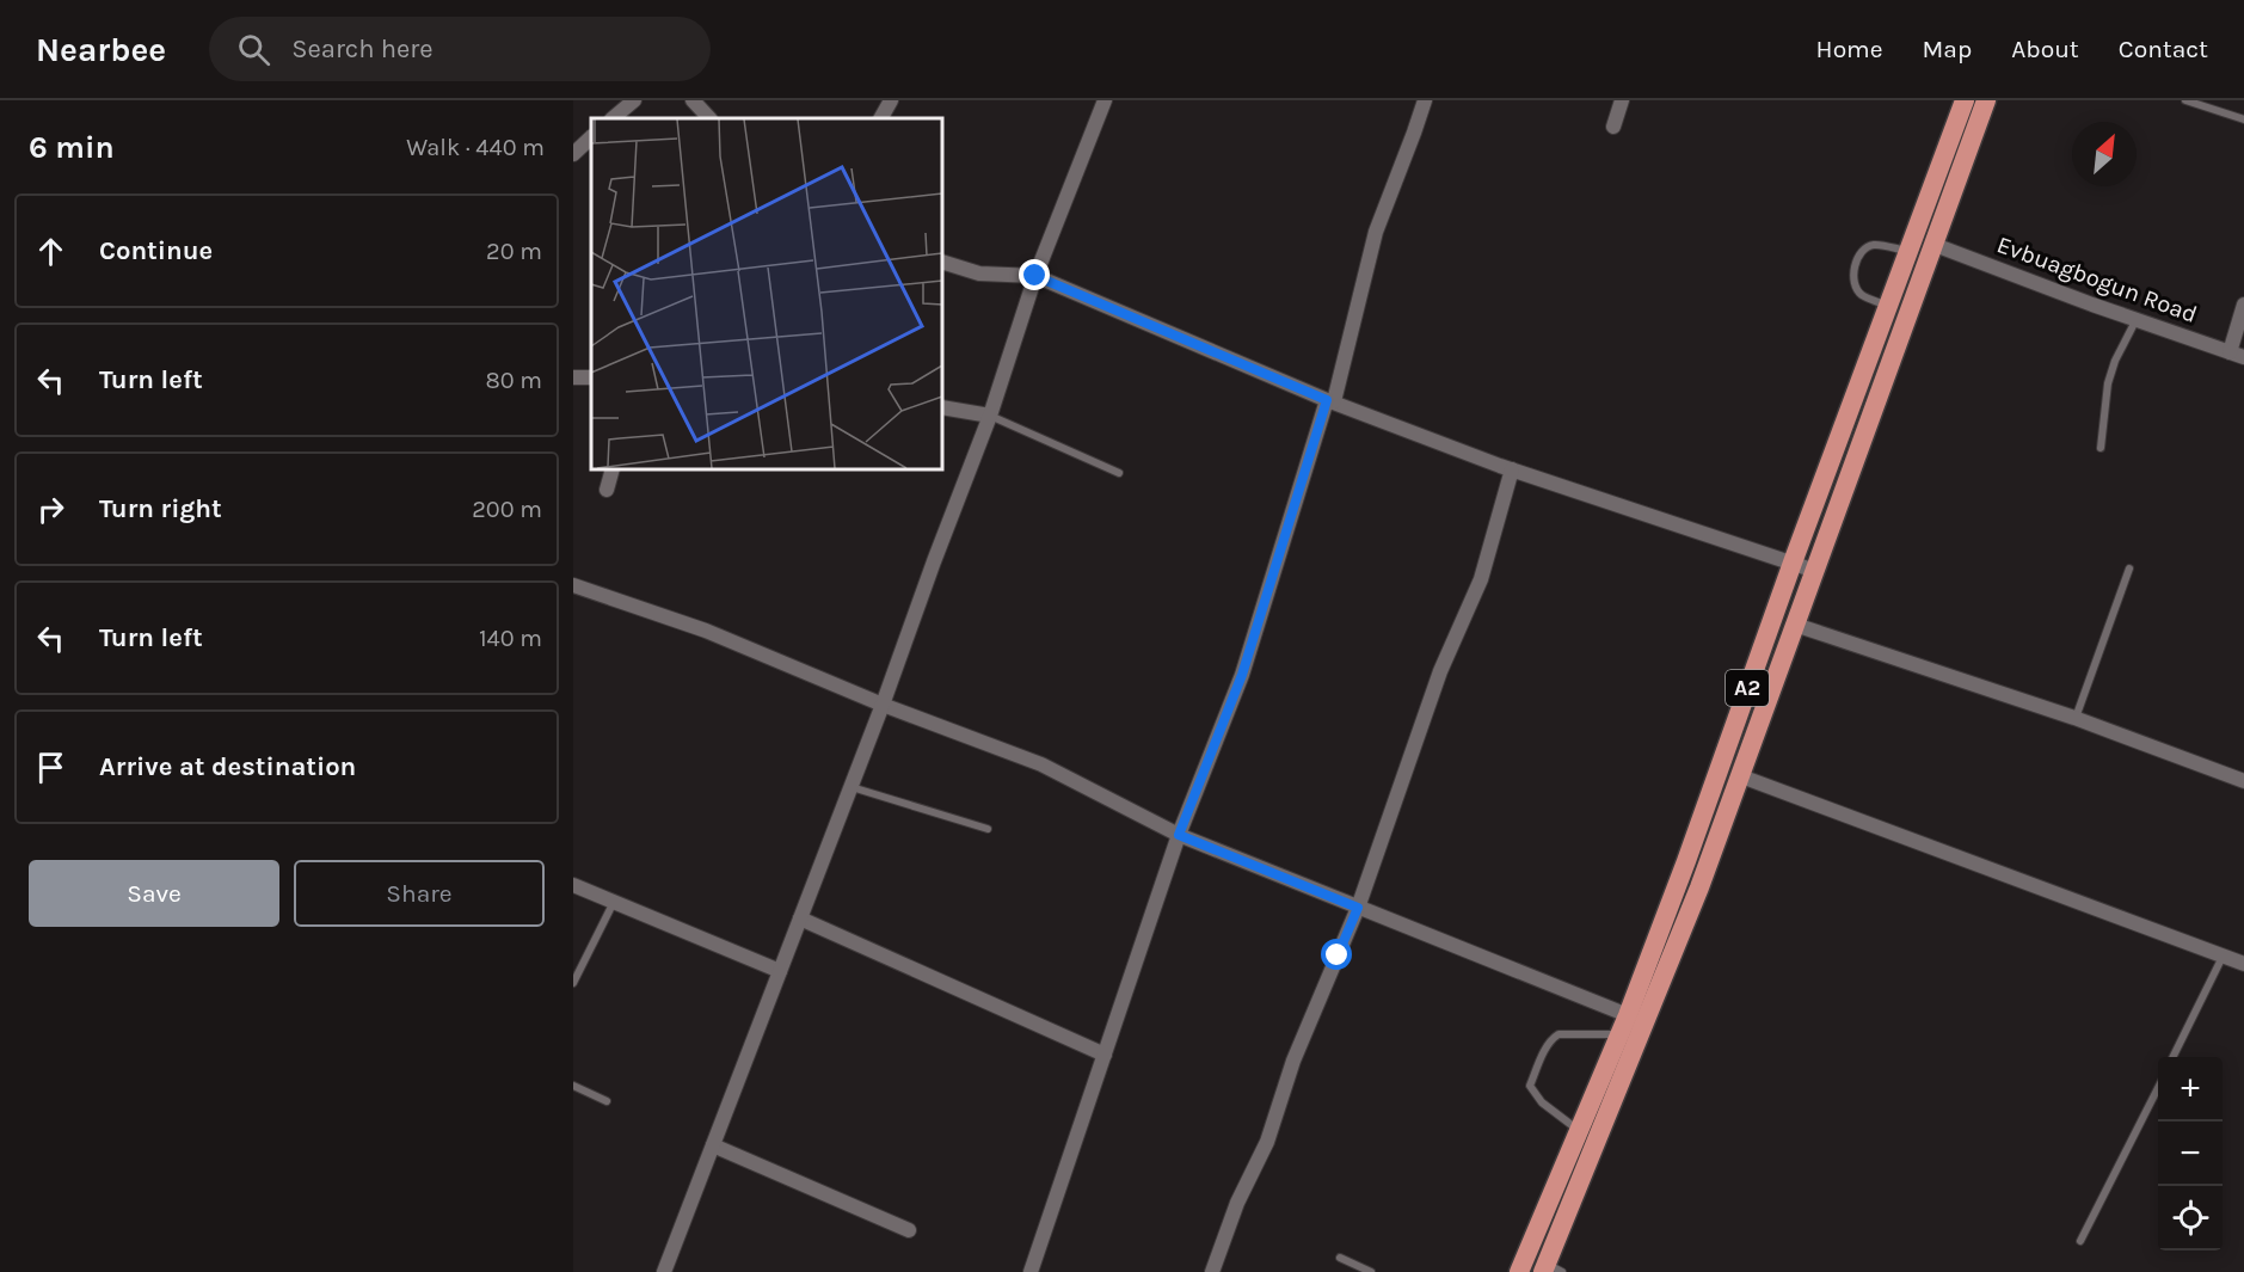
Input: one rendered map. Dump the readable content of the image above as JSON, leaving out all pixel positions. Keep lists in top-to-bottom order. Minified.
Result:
{"streets":{"highway":["A2"],"street":["Evbuagbogun Road"]},"crossings":[["Evbuagbogun Road","A2"]],"north":"top right","page":{"header":"Nearbee","search":"Search here","nav":["Home","Map","About","Contact"],"heading":["6 min","Walk · 440 m"],"list":[["Continue","20 m"],["Turn left","80 m"],["Turn right","200 m"],["Turn left","140 m"],"Arrive at destination"],"buttons":["Save","Share"],"map_buttons":["+","−"]}}
